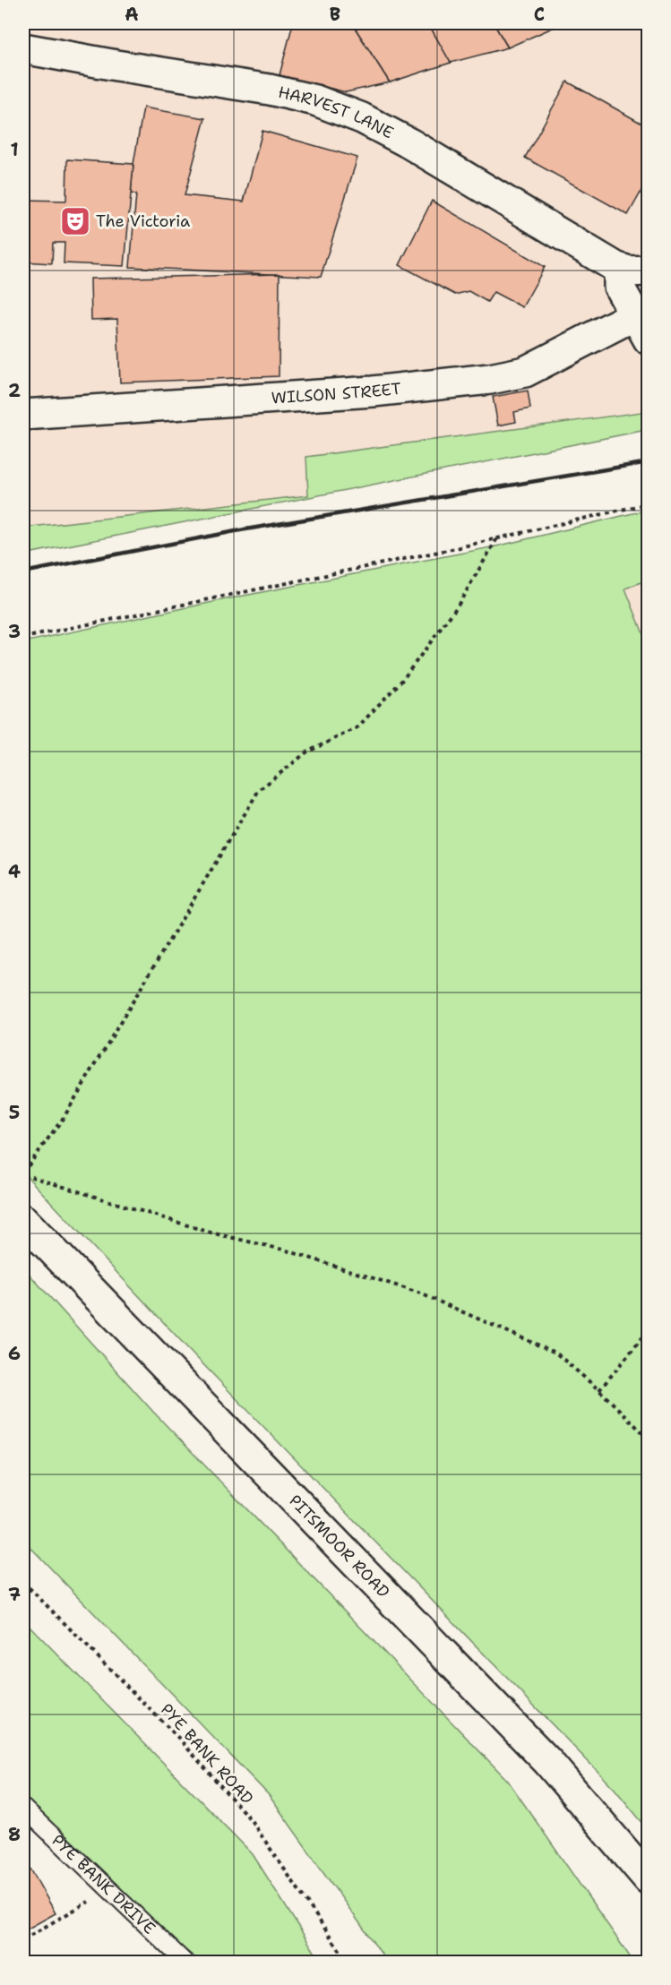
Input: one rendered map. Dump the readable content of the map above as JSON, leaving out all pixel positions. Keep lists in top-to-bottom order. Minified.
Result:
{"streets":{"street":["HARVEST LANE","WILSON STREET","PITSMOOR ROAD"],"lane":["PYE BANK DRIVE"],"path":["PYE BANK ROAD"]},"places":{"theatre":["The Victoria"]},"grid":{"columns":["A","B","C"],"rows":["1","2","3","4","5","6","7","8"]}}
